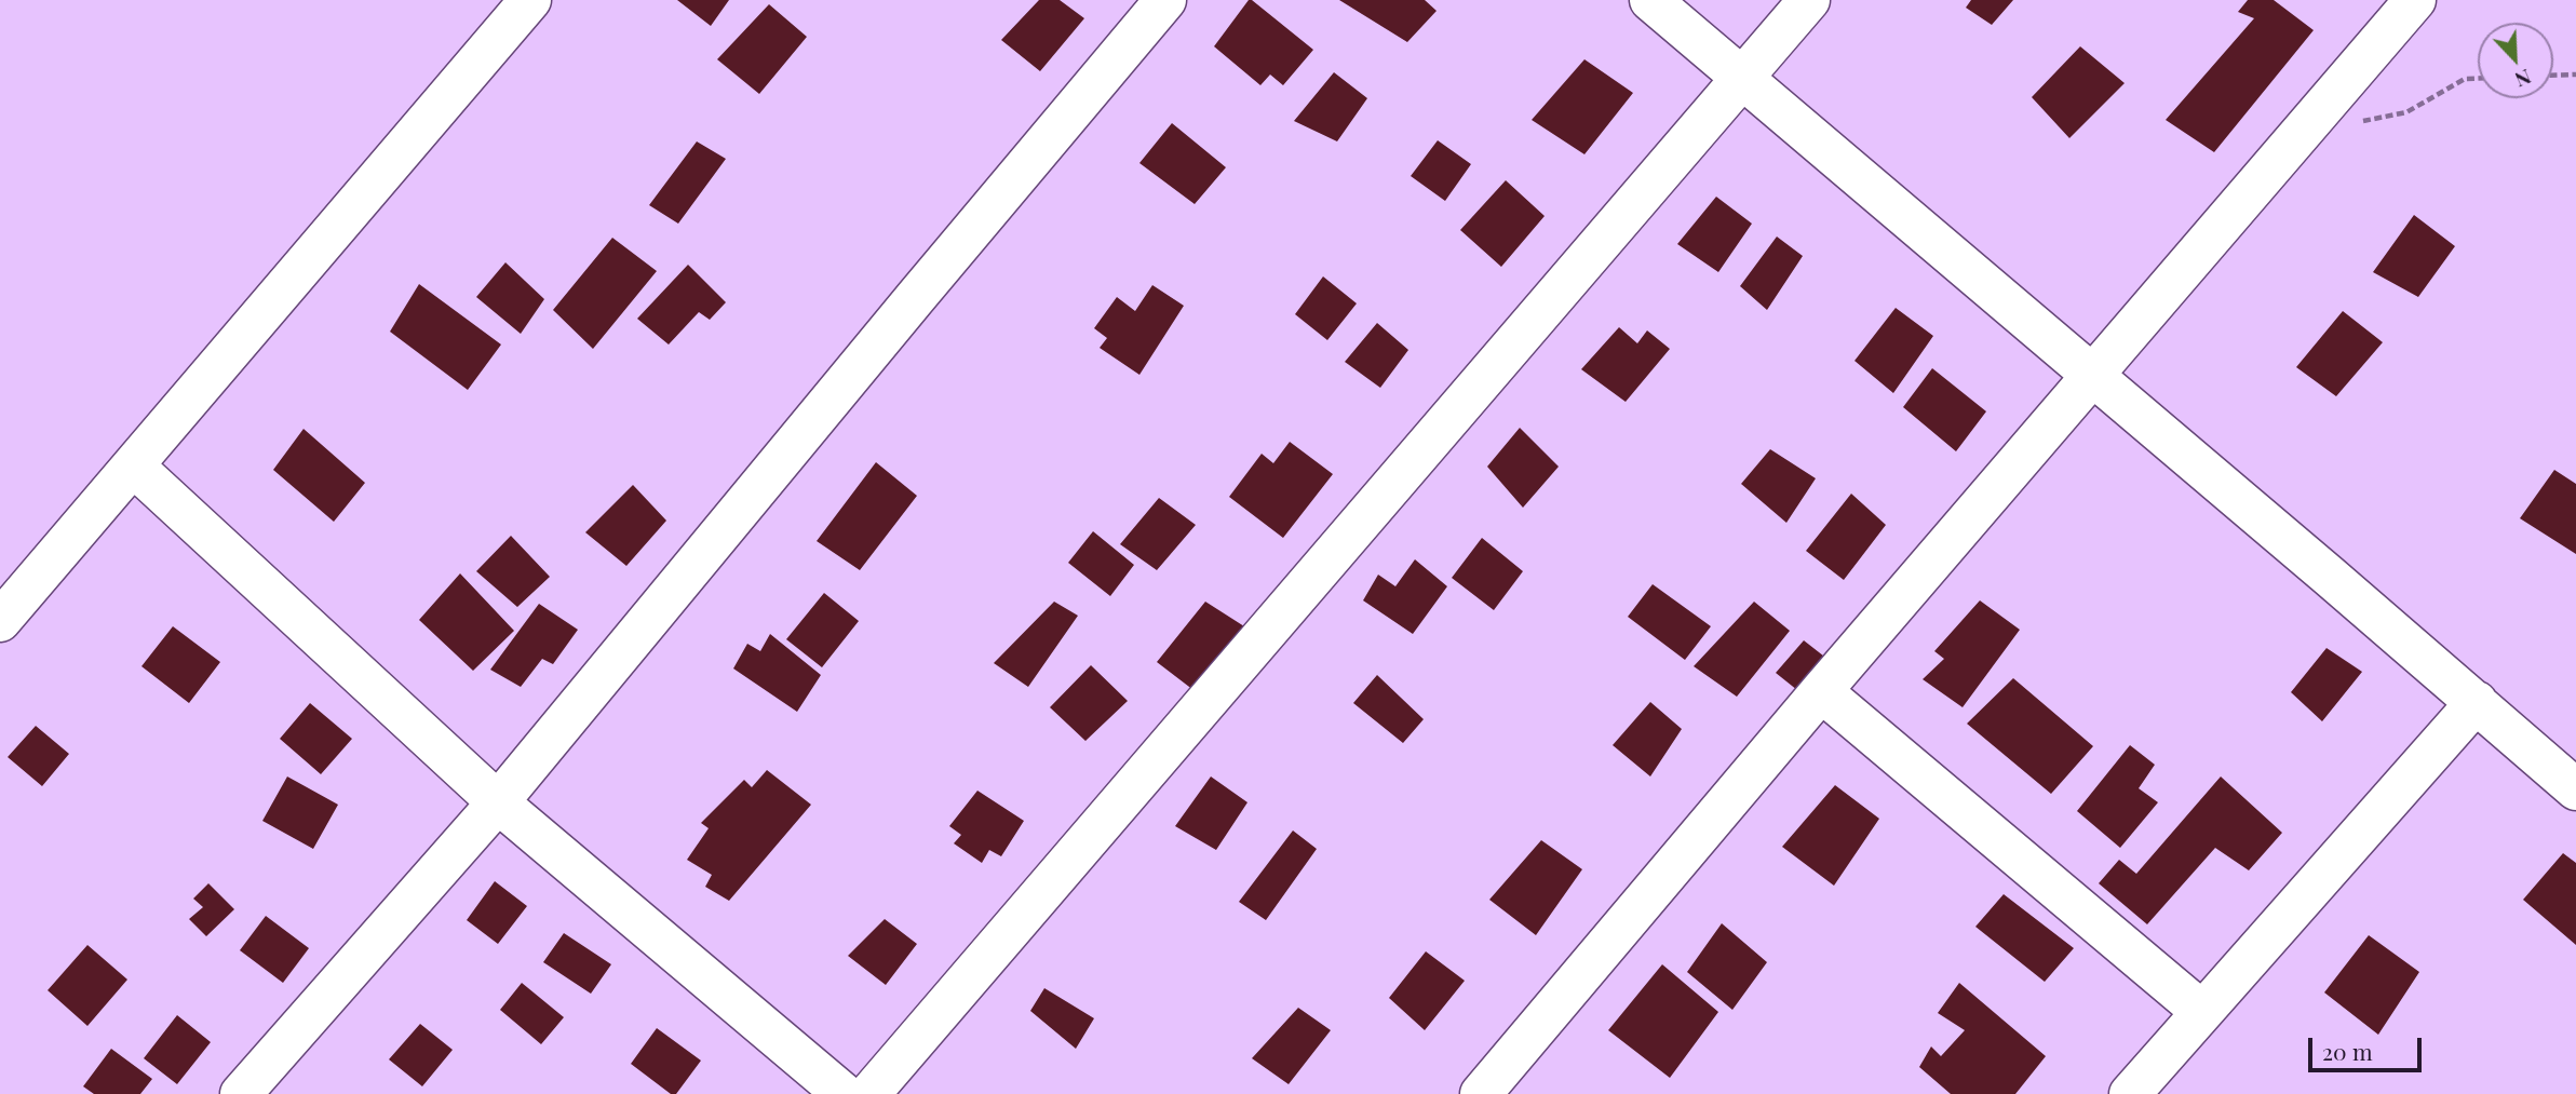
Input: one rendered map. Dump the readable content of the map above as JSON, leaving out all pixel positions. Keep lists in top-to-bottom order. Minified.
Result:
{"scale_bar":"20 m","north":"bottom right"}
